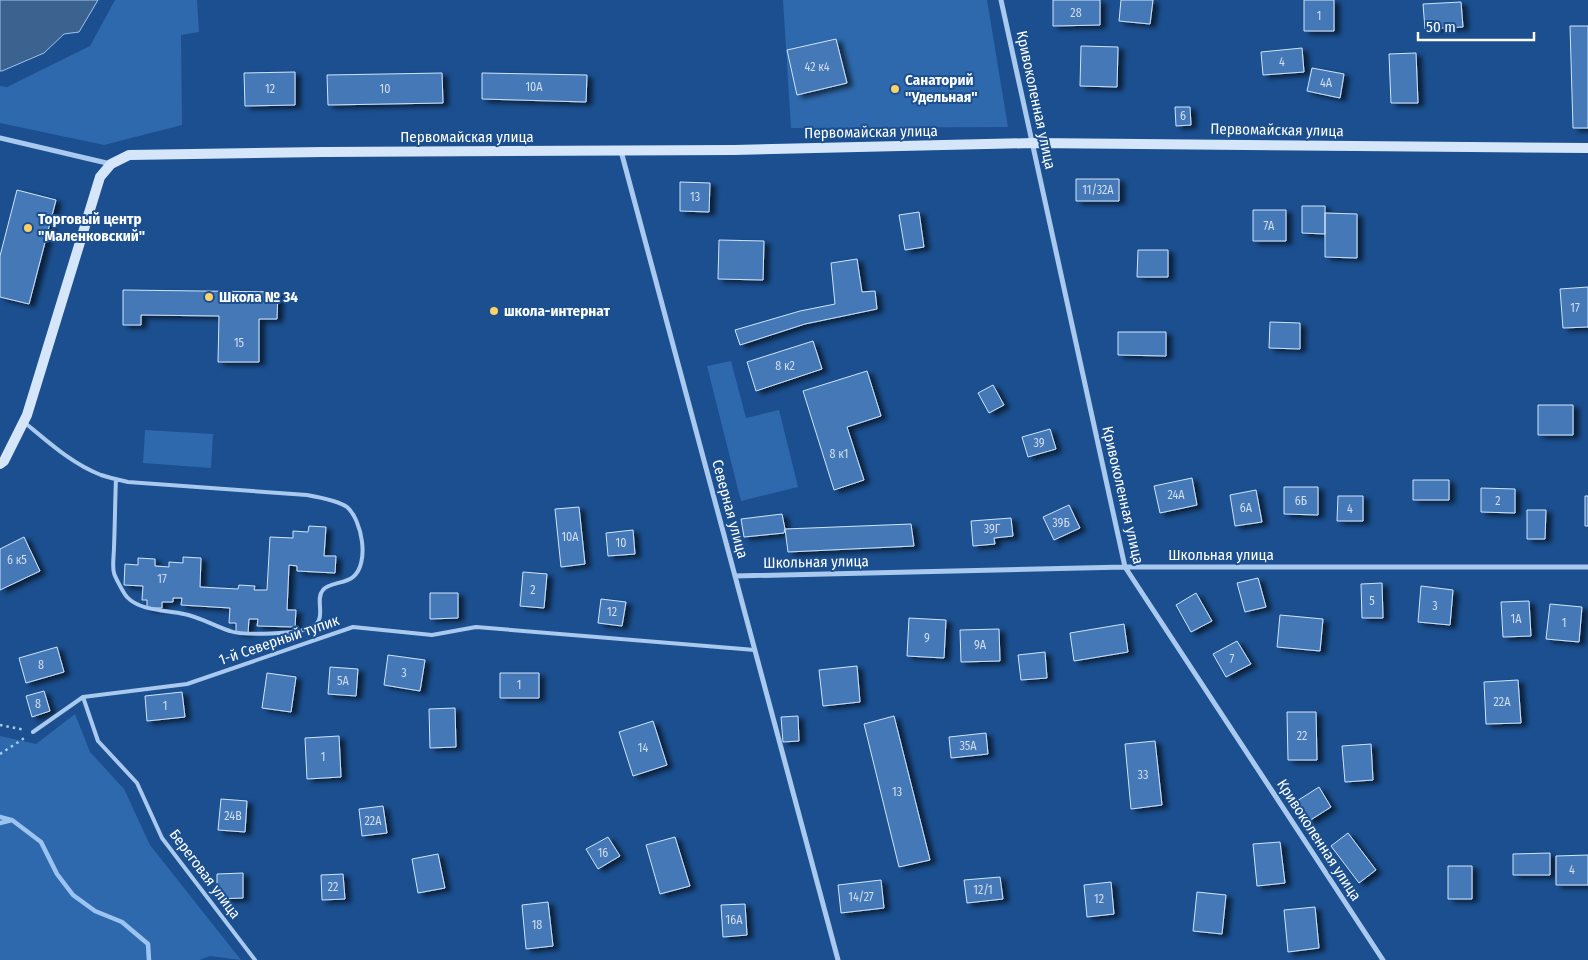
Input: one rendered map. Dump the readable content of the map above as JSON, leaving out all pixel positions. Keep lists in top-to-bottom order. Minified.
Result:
{"streets":{"main road":["Первомайская улица"],"street":["Кривоколенная улица","Северная улица","Школьная улица"],"lane":["1-й Северный тупик","Береговая улица"]},"crossings":[["Кривоколенная улица","Первомайская улица"],["Кривоколенная улица","Школьная улица"],["Первомайская улица","Северная улица"],["Северная улица","Школьная улица"],["Северная улица","1-й Северный тупик"],["1-й Северный тупик","Береговая улица"]],"places":["Санаторий \"Удельная\"","Торговый центр \"Маленковский\"","Школа № 34","школа-интернат"],"house_numbers":["28","1","4","42 к4","4А","10А","12","10","6","11/32А","13","7А","17","15","8 к2","39","8 к1","24А","6Б","2","6А","4","39Б","39Г","10А","10","6 к5","17","2","5","3","12","1А","1","9","9А","7","8","3","5А","1","22А","8","1","22","35А","14","1","33","13","24В","22А","16","4","22","12/1","14/27","12","16А","18"],"scale_bar":"50 m"}
